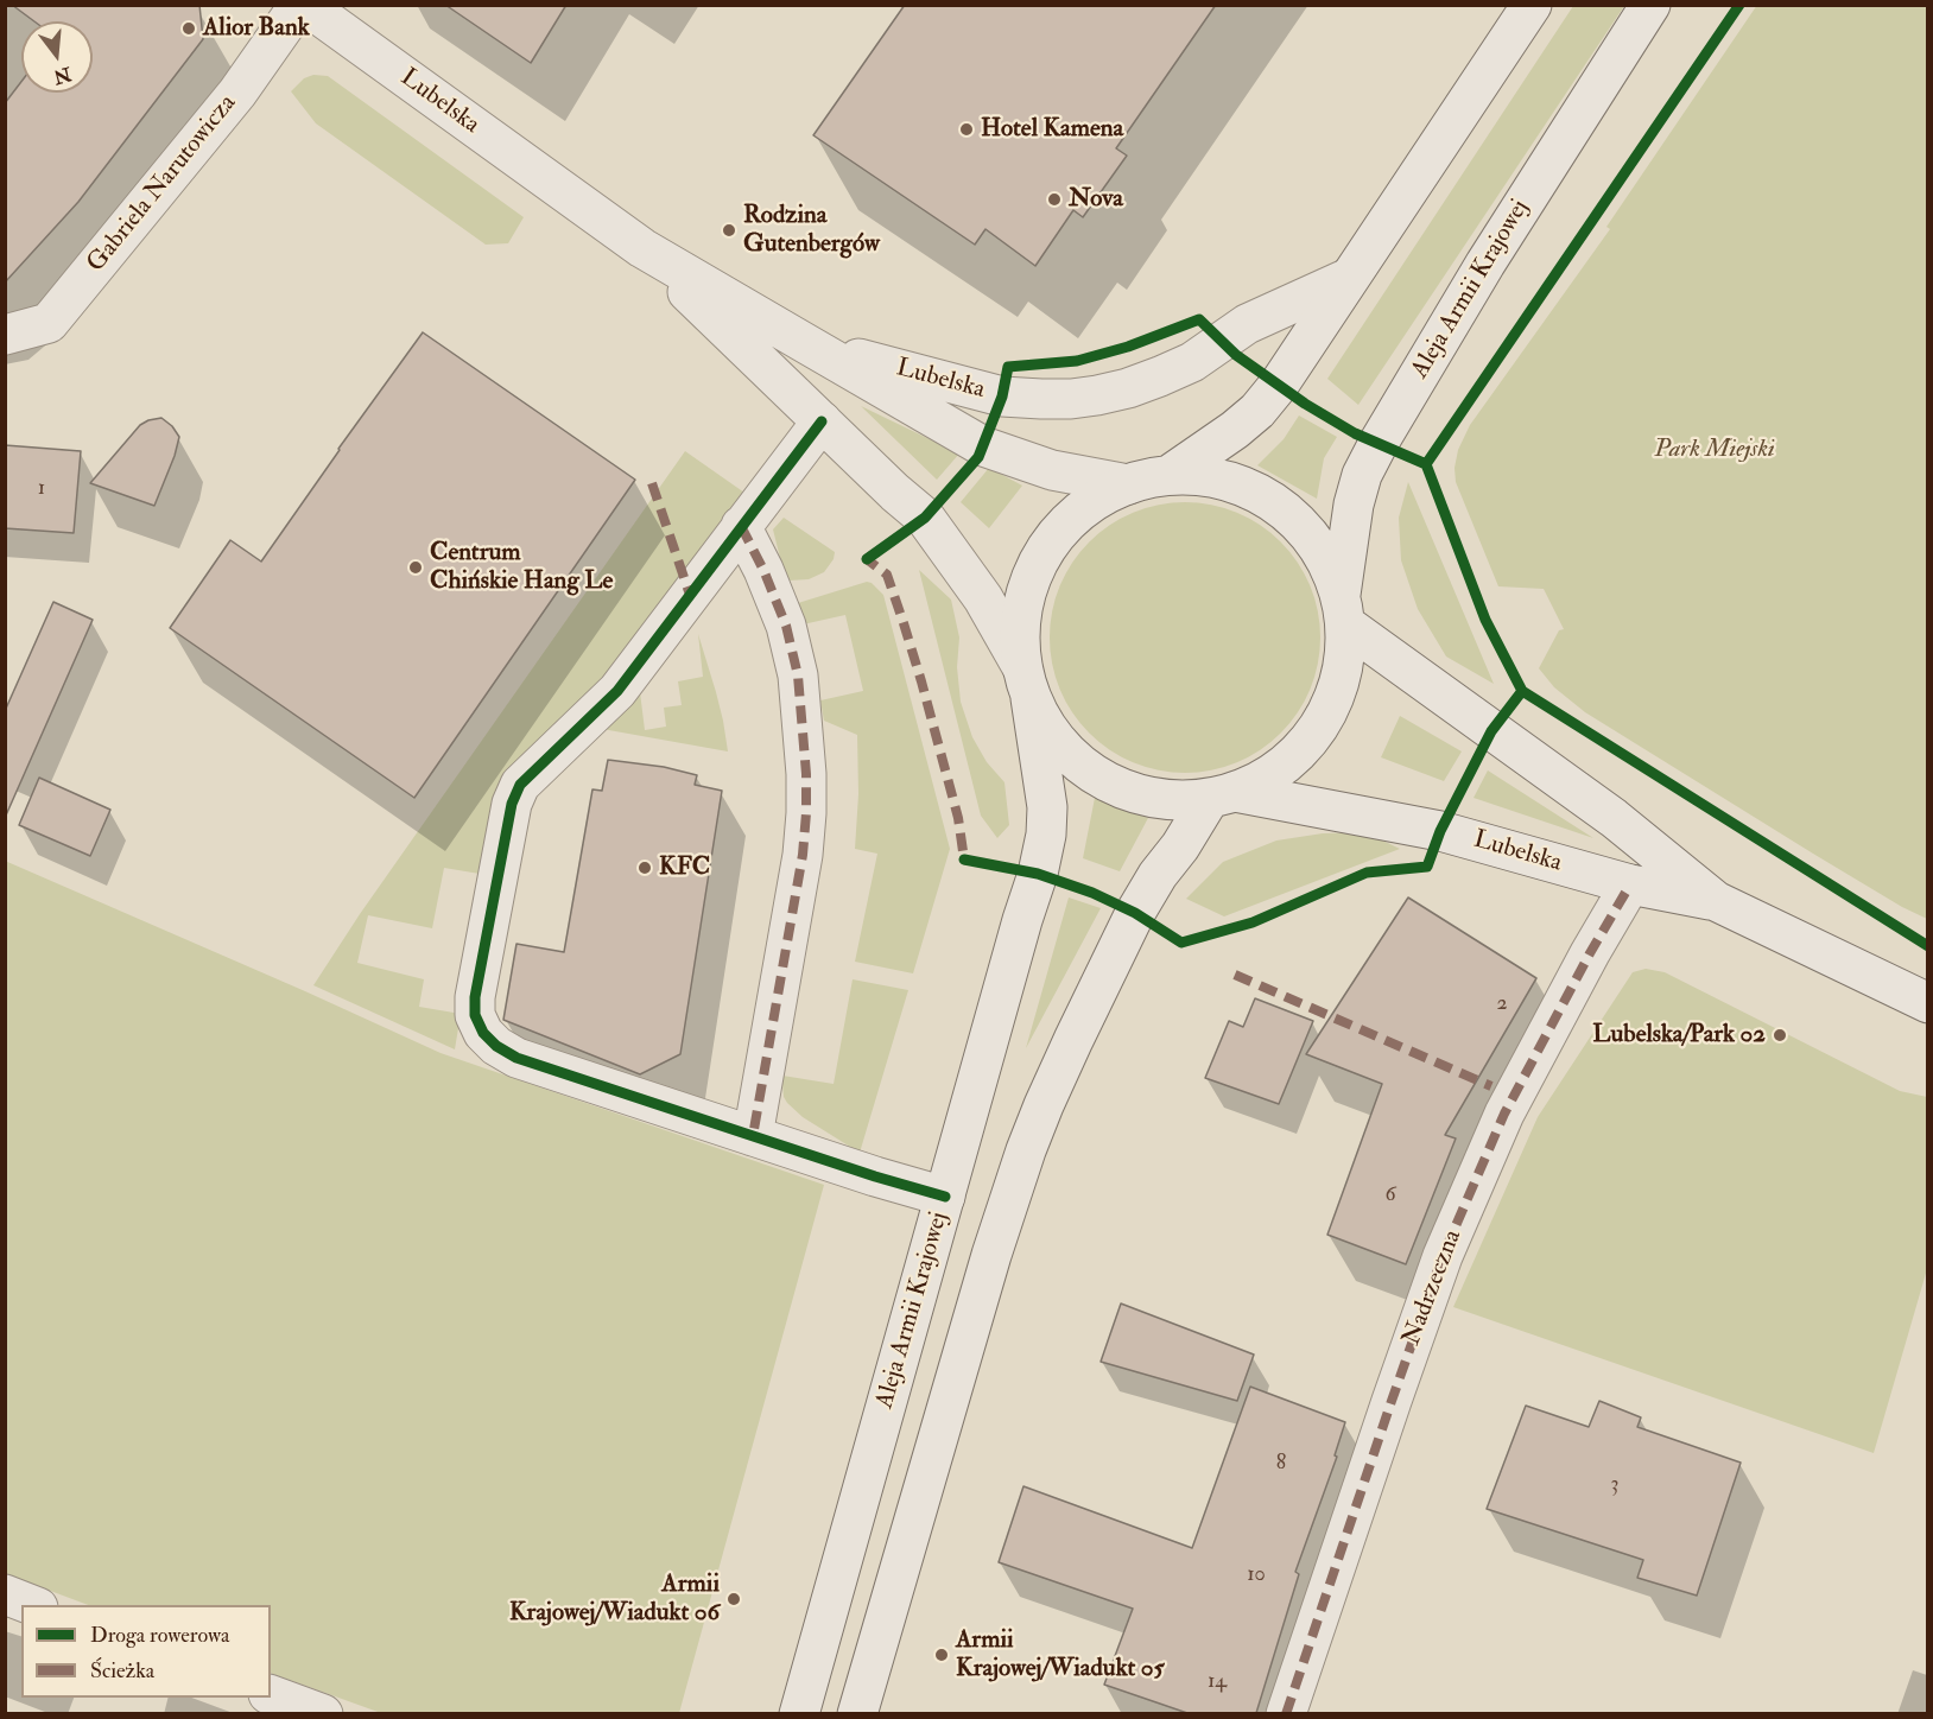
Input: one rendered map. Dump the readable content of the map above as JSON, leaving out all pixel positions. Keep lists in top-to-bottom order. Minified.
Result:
{"streets":{"main road":["Lubelska","Gabriela Narutowicza","Aleja Armii Krajowej","Nadrzeczna"]},"crossings":[["Lubelska","Aleja Armii Krajowej"],["Lubelska","Nadrzeczna"]],"parks":["Park Miejski"],"places":["Alior Bank","Hotel Kamena","Nova","Rodzina Gutenbergów","Centrum Chińskie Hang Le","KFC","Lubelska/Park 02","Armii Krajowej/Wiadukt 06","Armii Krajowej/Wiadukt 05"],"house_numbers":["1","2","6","8","3","10","14"],"legend":["Droga rowerowa","Ścieżka"],"north":"bottom"}
